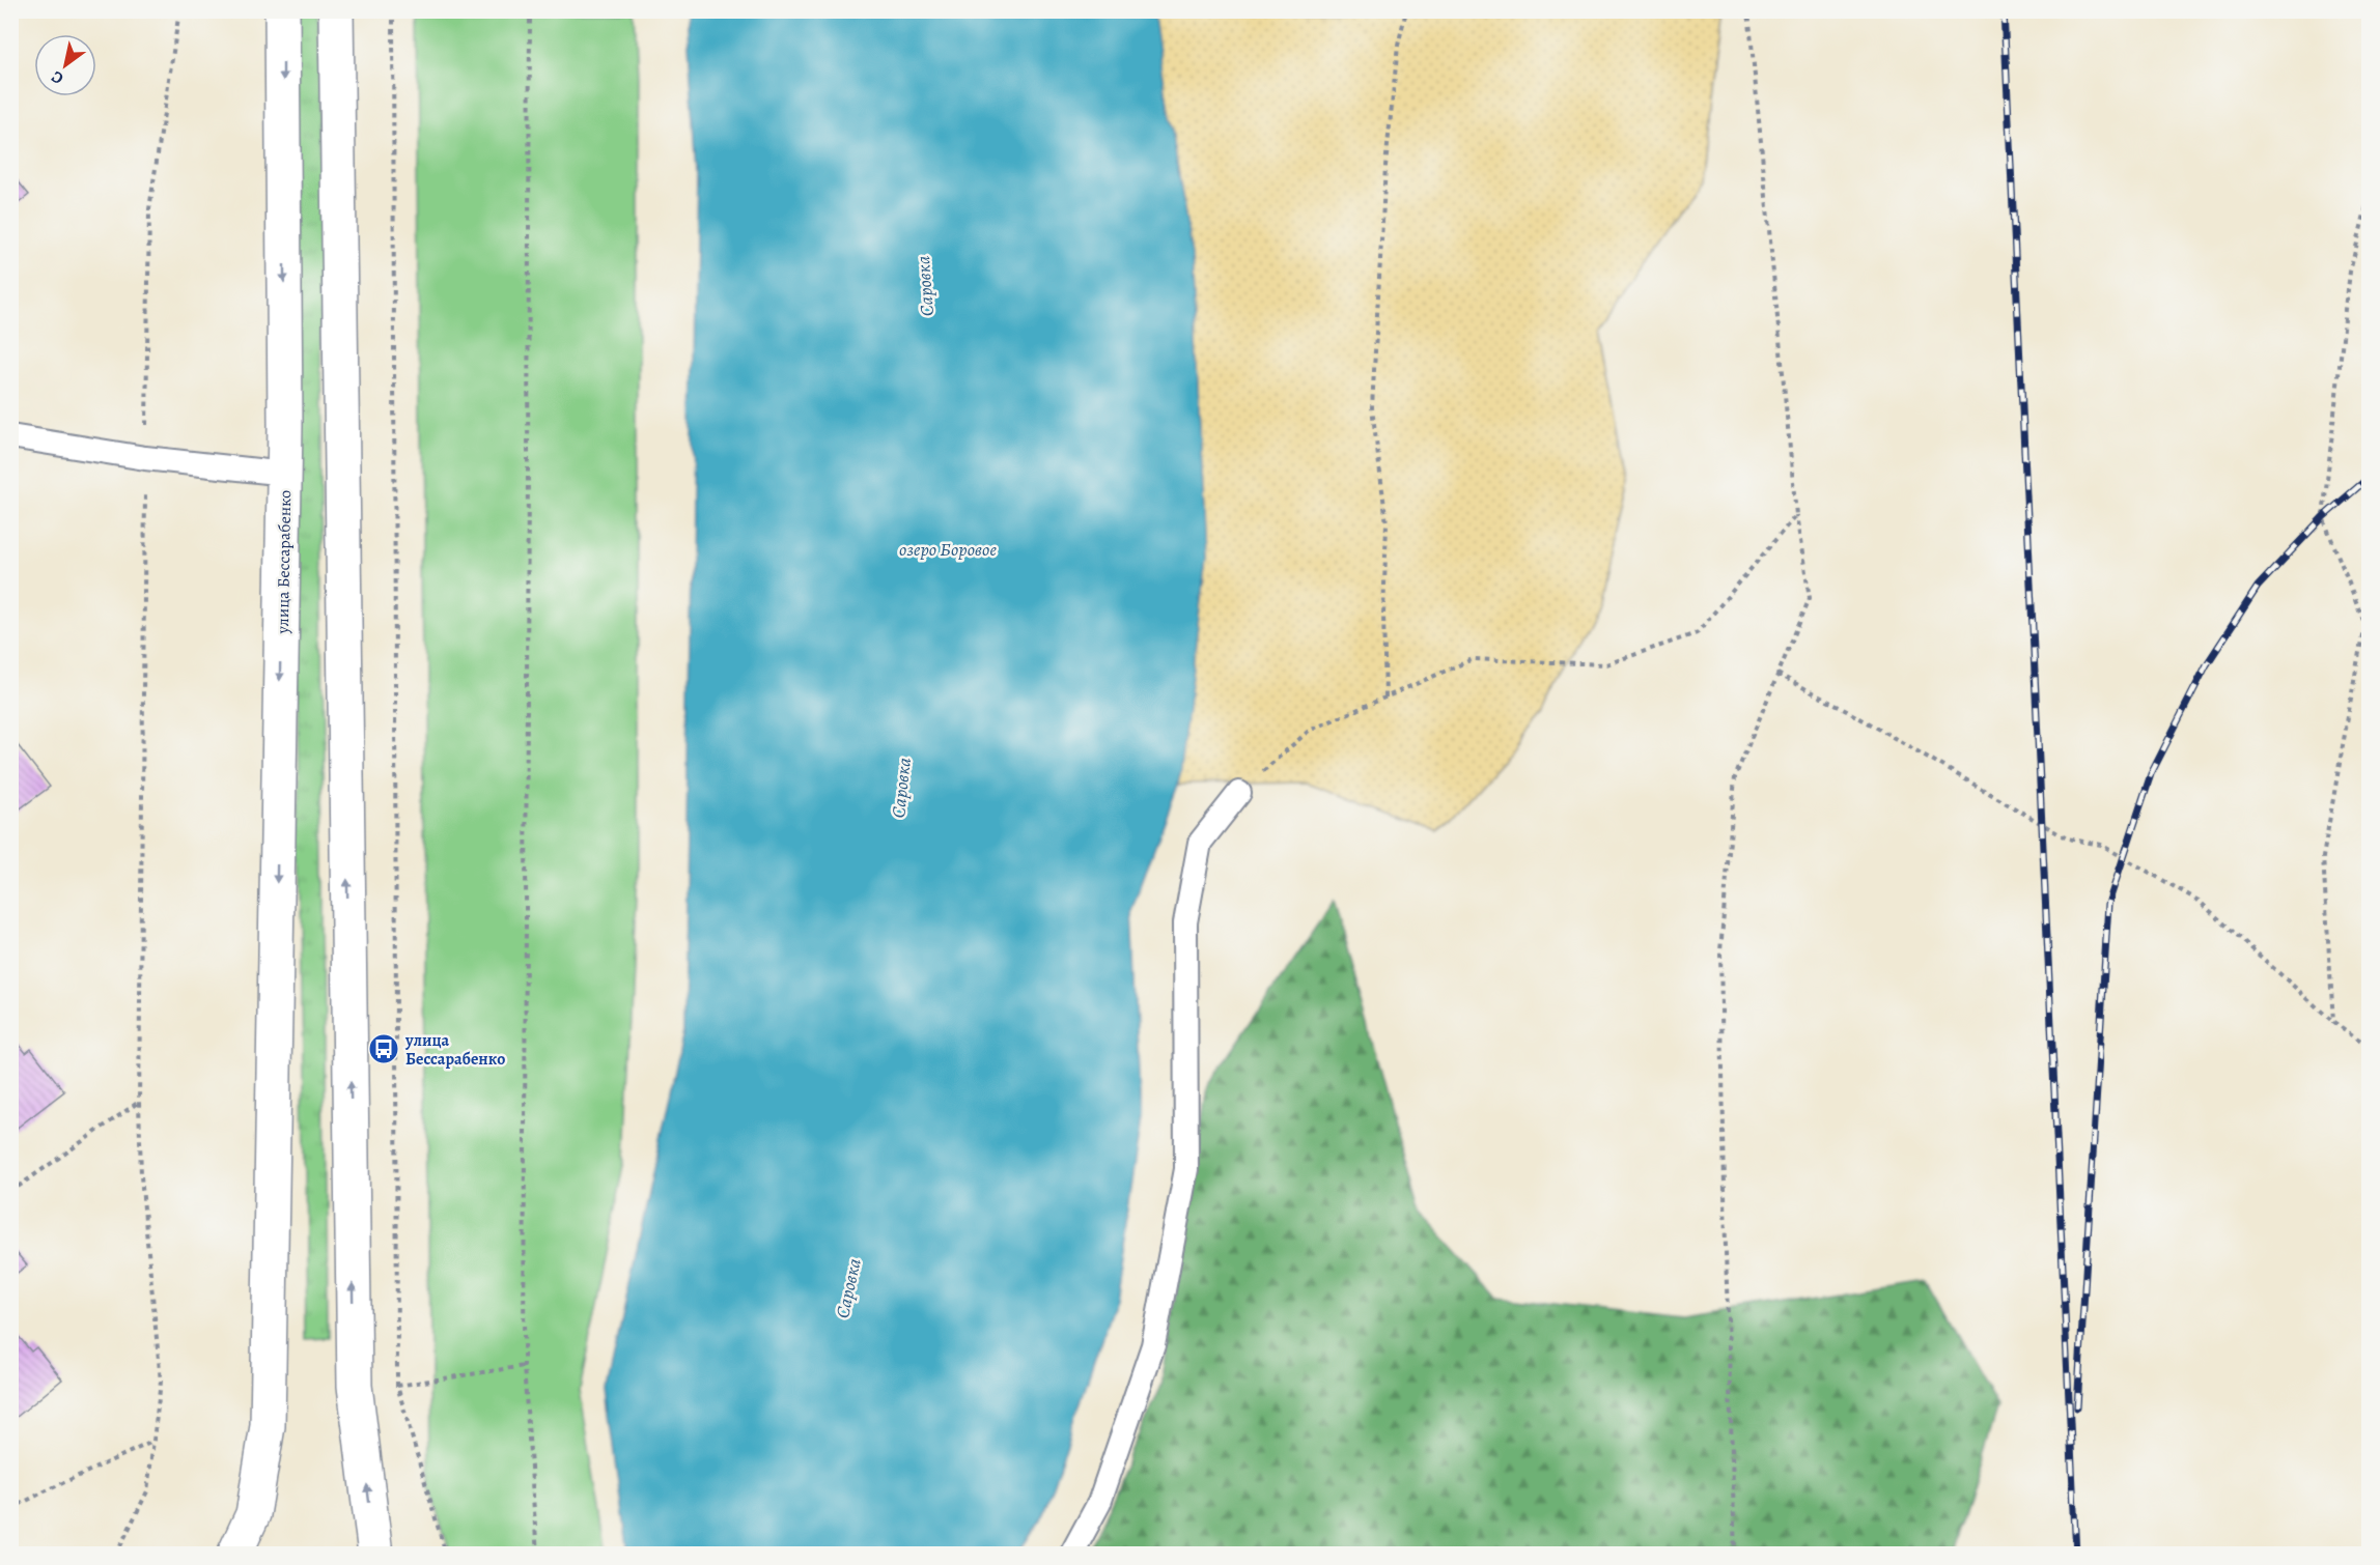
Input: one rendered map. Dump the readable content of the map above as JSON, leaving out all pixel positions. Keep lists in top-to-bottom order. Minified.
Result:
{"streets":{"main road":["улица Бессарабенко"]},"water":["Саровка","озеро Боровое"],"places":{"bus stop":["улица Бессарабенко"]},"north":"bottom left"}
